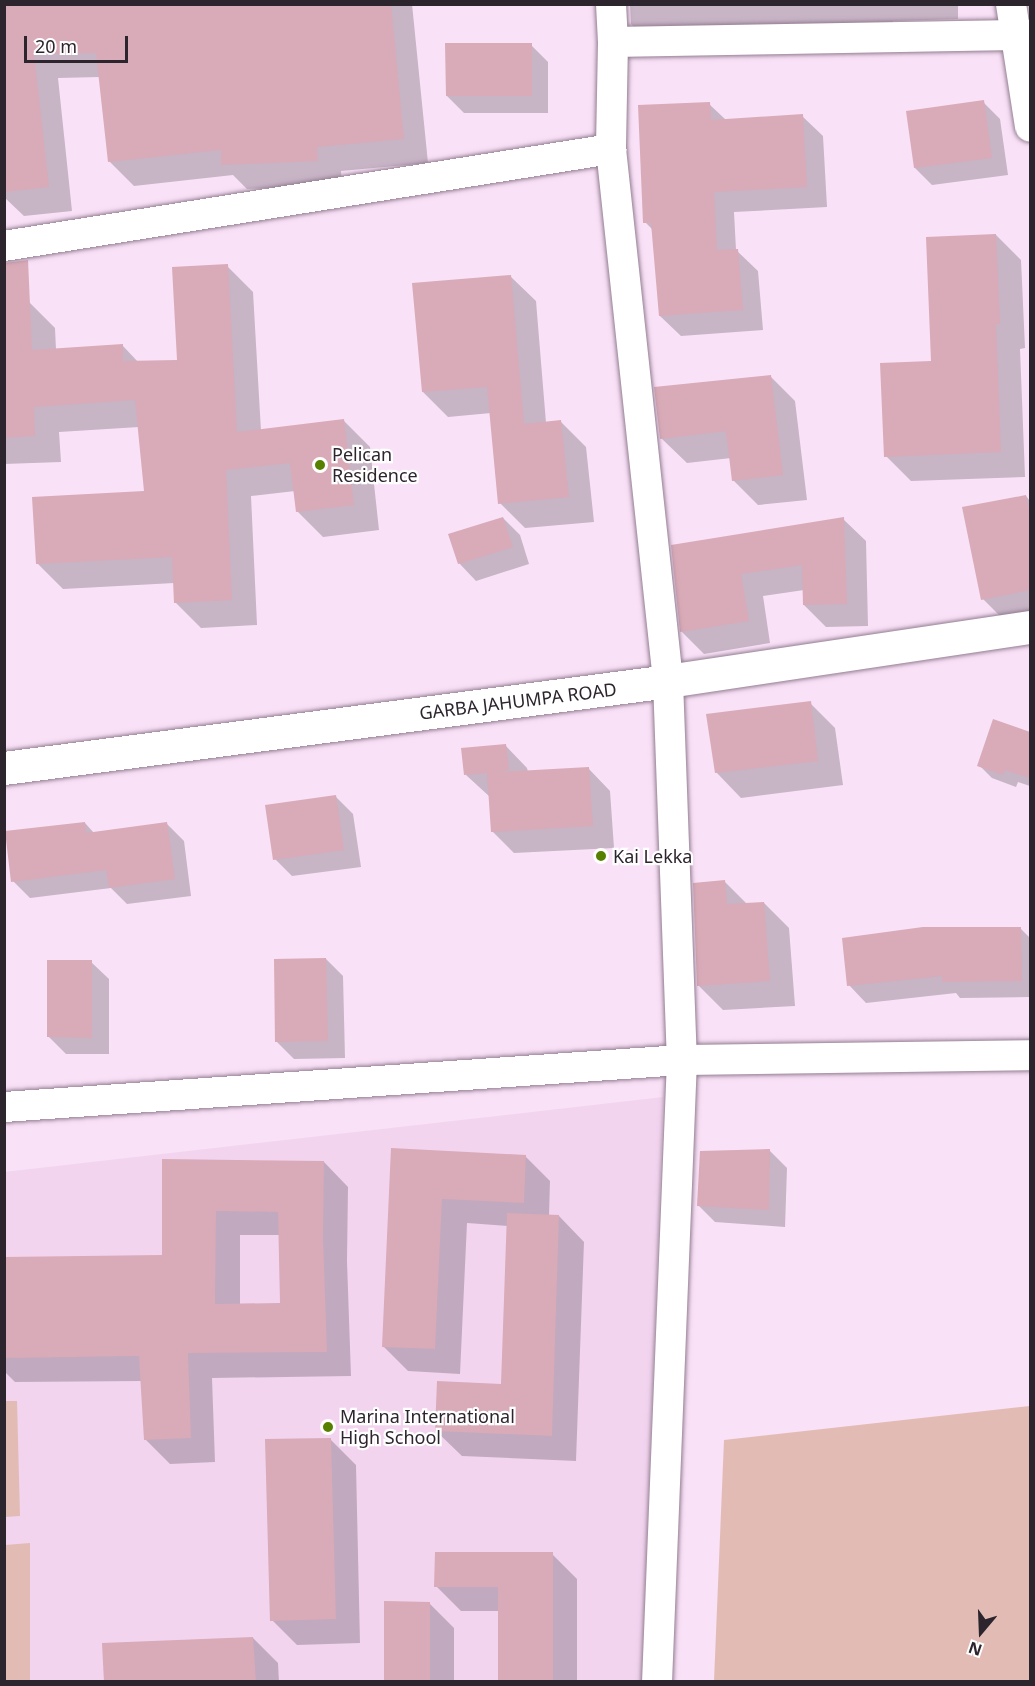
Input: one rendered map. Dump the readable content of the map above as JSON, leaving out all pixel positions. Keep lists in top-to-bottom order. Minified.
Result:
{"streets":{"street":["GARBA JAHUMPA ROAD"]},"places":["Pelican Residence","Kai Lekka","Marina International High School"],"scale_bar":"20 m","north":"bottom"}
